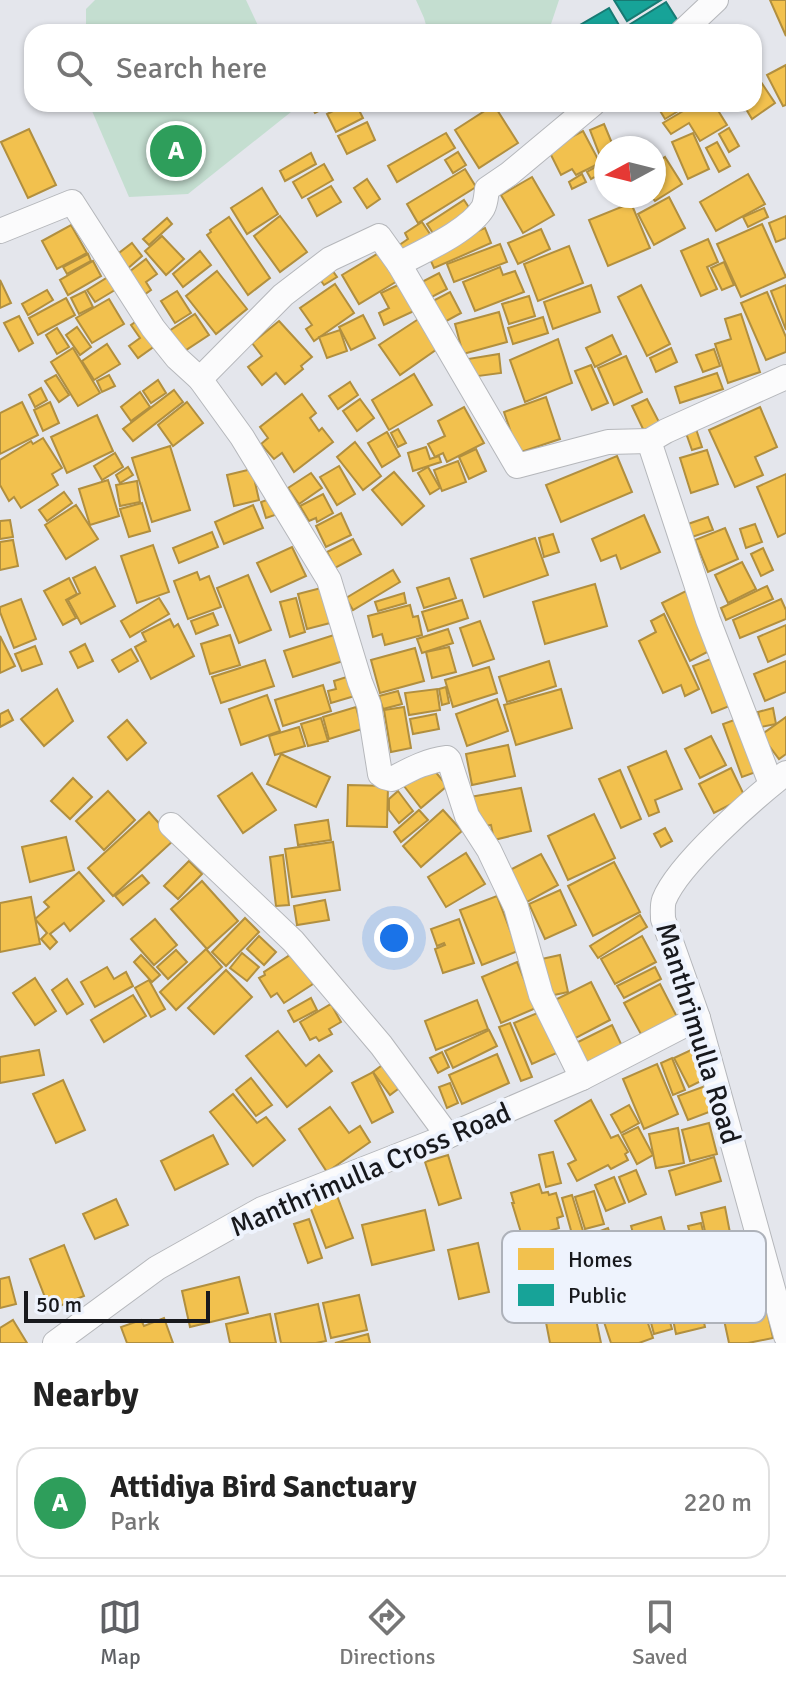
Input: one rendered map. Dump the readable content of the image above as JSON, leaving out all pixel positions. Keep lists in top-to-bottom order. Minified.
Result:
{"streets":{"street":["Manthrimulla Road","Manthrimulla Cross Road"]},"crossings":[["Manthrimulla Road","Manthrimulla Cross Road"]],"legend":["Homes","Public"],"scale_bar":"50 m","north":"left","page":{"search":"Search here","pins":"A","scale":"50 m","heading":"Nearby","list":[{"mark":"A","name":"Attidiya Bird Sanctuary","note":"Park","value":"220 m"}],"nav":["Map","Directions","Saved"]}}
